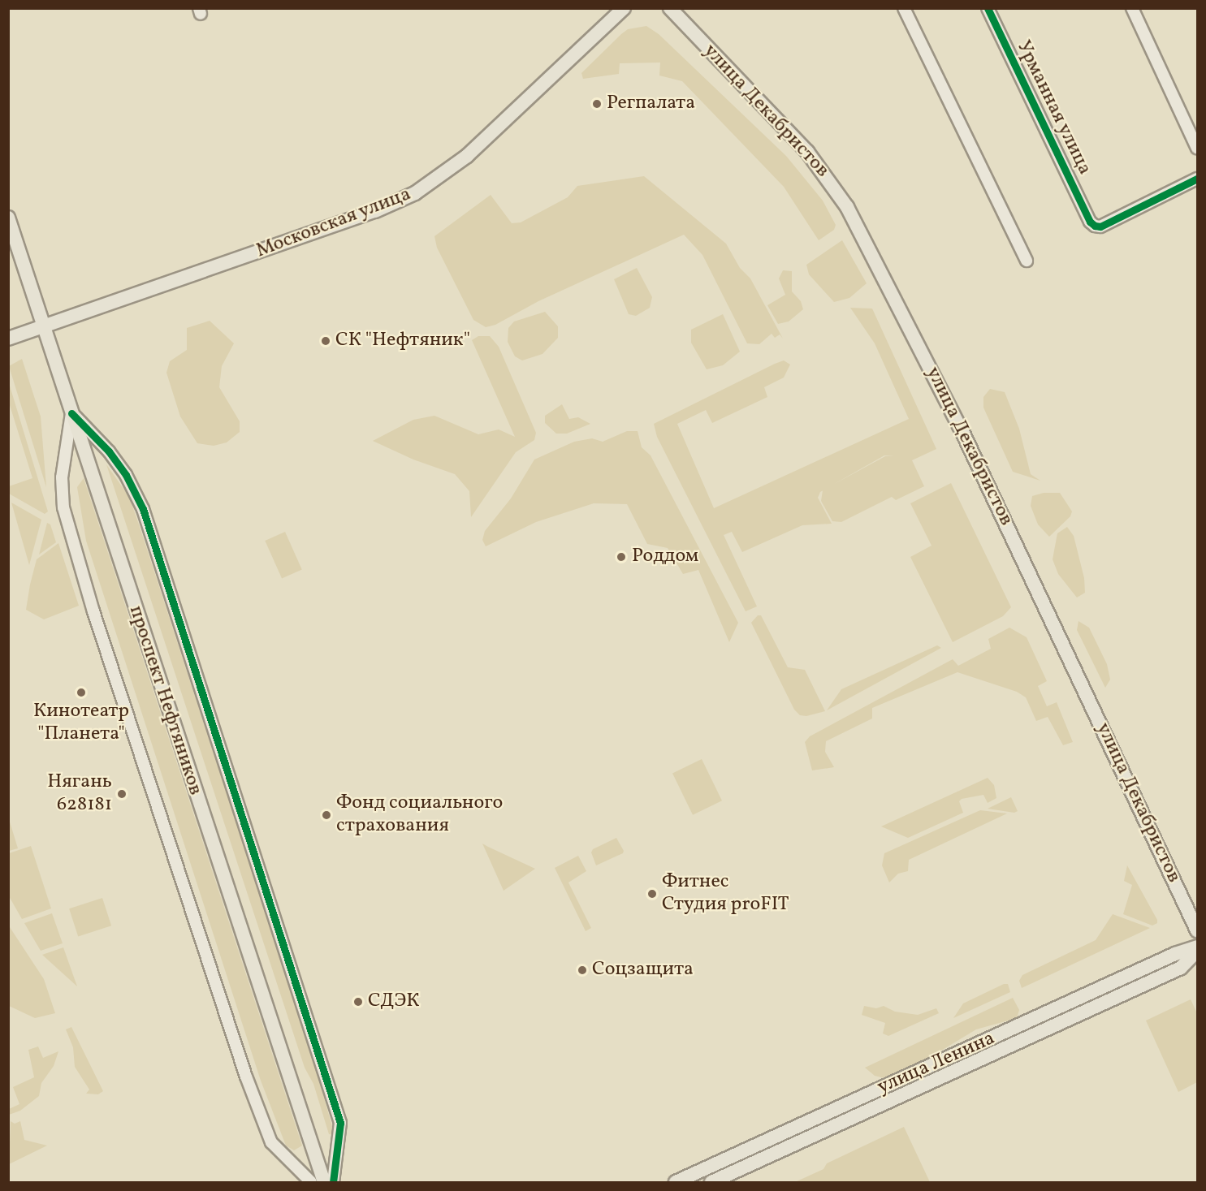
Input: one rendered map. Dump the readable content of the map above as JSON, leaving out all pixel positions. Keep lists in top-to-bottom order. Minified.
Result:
{"streets":{"main road":["улица Декабристов","Московская улица","проспект Нефтяников","улица Ленина"],"street":["Урманная улица"]},"crossings":[["Московская улица","проспект Нефтяников"]],"places":["Регпалата","СК \"Нефтяник\"","Роддом","Кинотеатр \"Планета\"","Нягань 628181","Фонд социального страхования","Фитнес Студия proFIT","Соцзащита","СДЭК"]}
